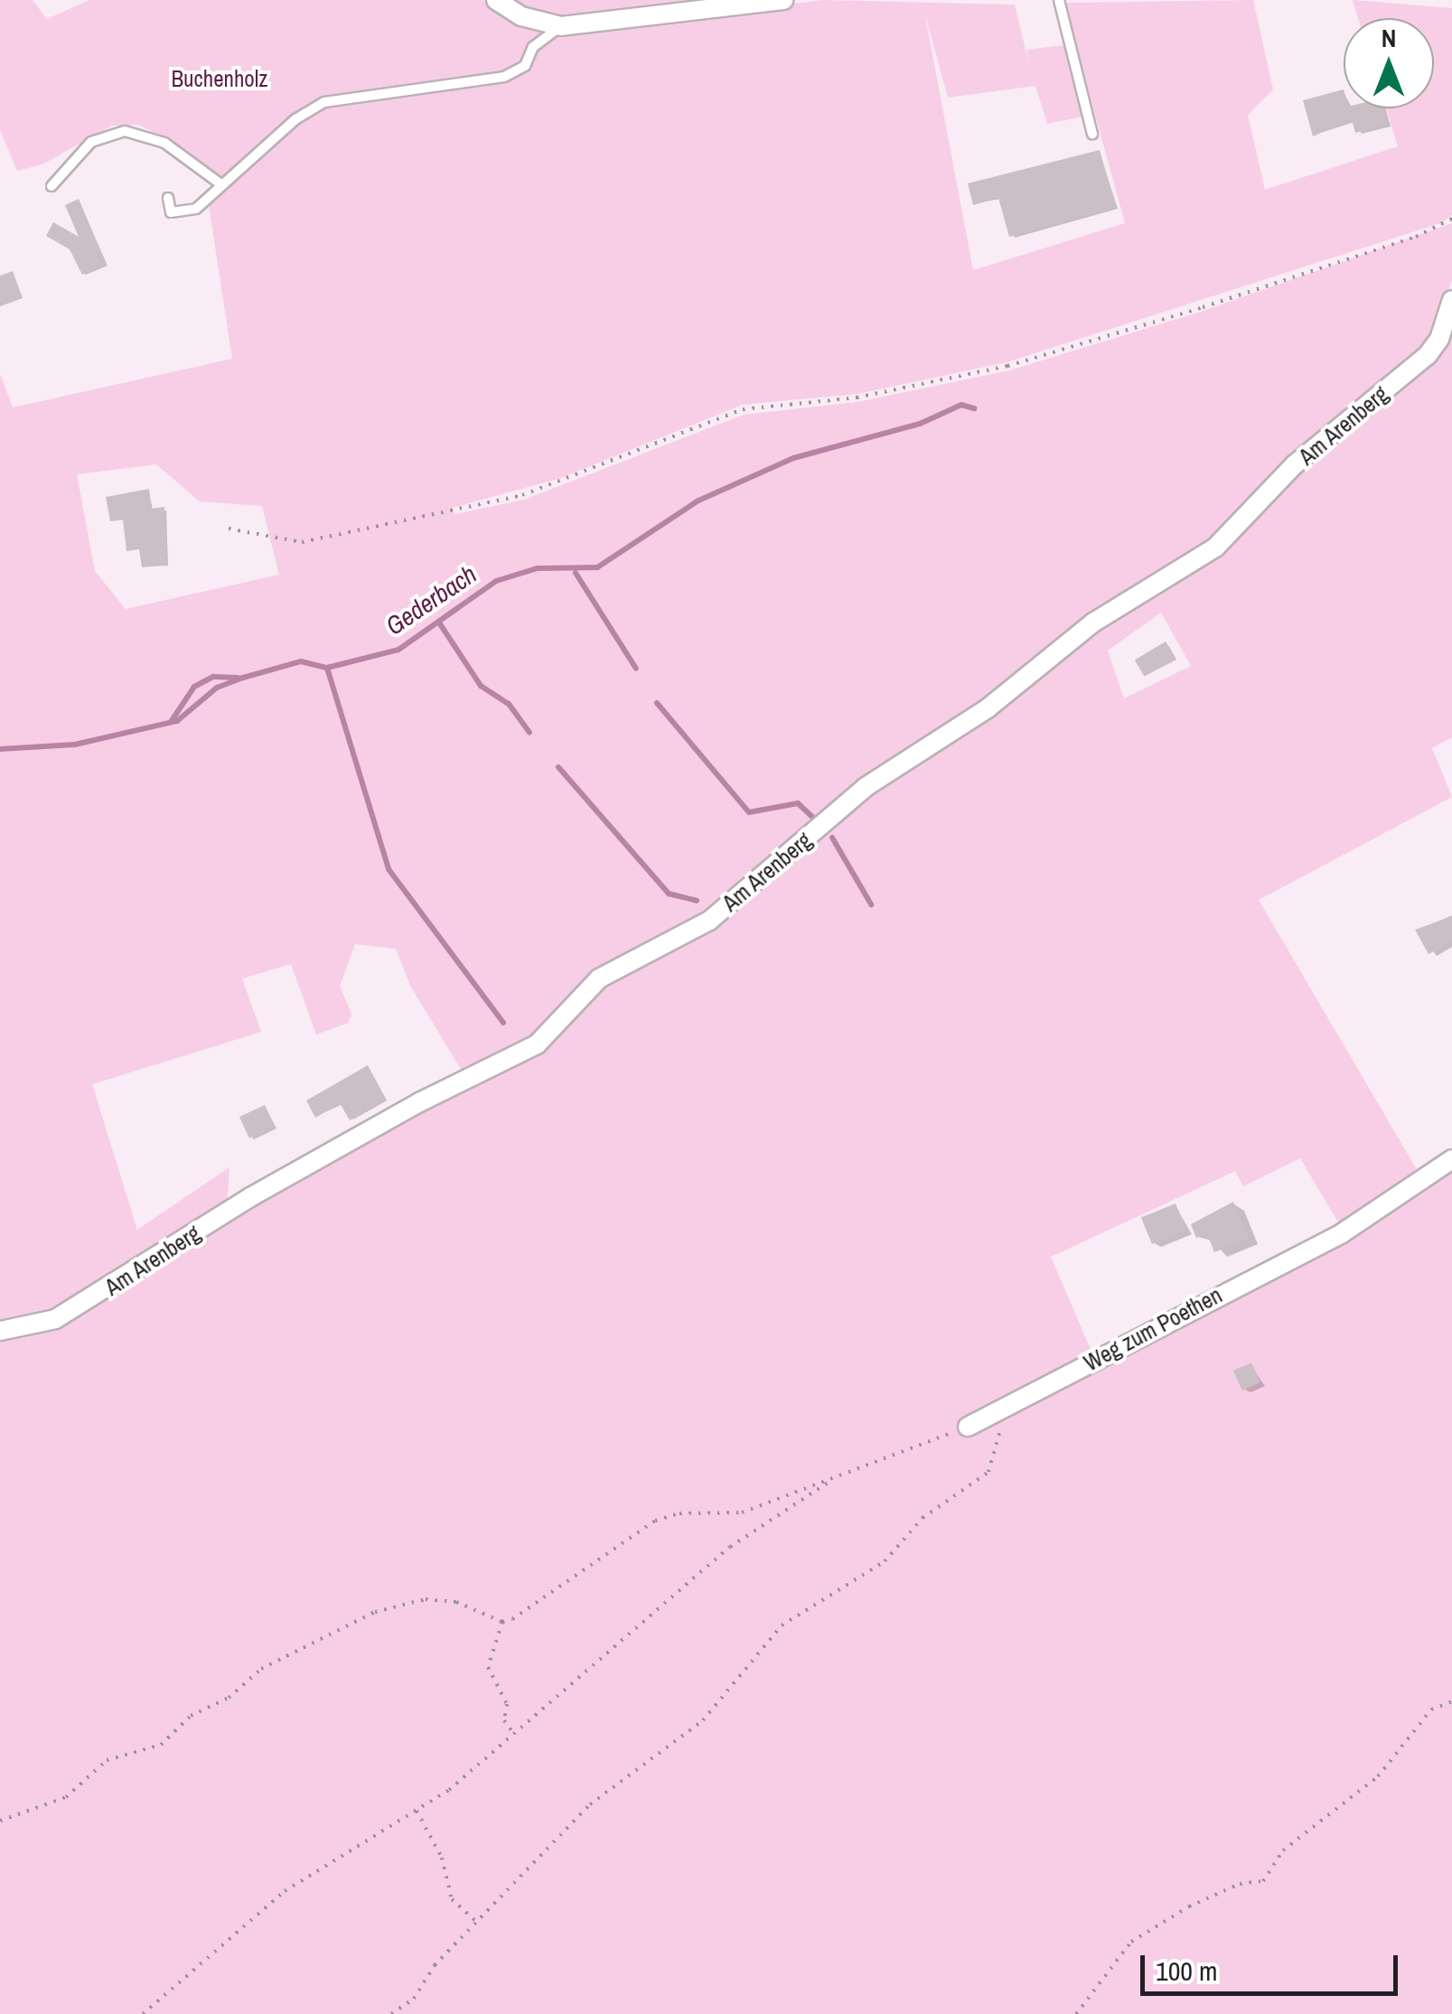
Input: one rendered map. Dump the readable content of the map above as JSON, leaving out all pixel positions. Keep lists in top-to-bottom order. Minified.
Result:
{"streets":{"street":["Am Arenberg","Weg zum Poethen"]},"water":["Gederbach"],"parks":["Buchenholz"],"scale_bar":"100 m","north":"top"}
